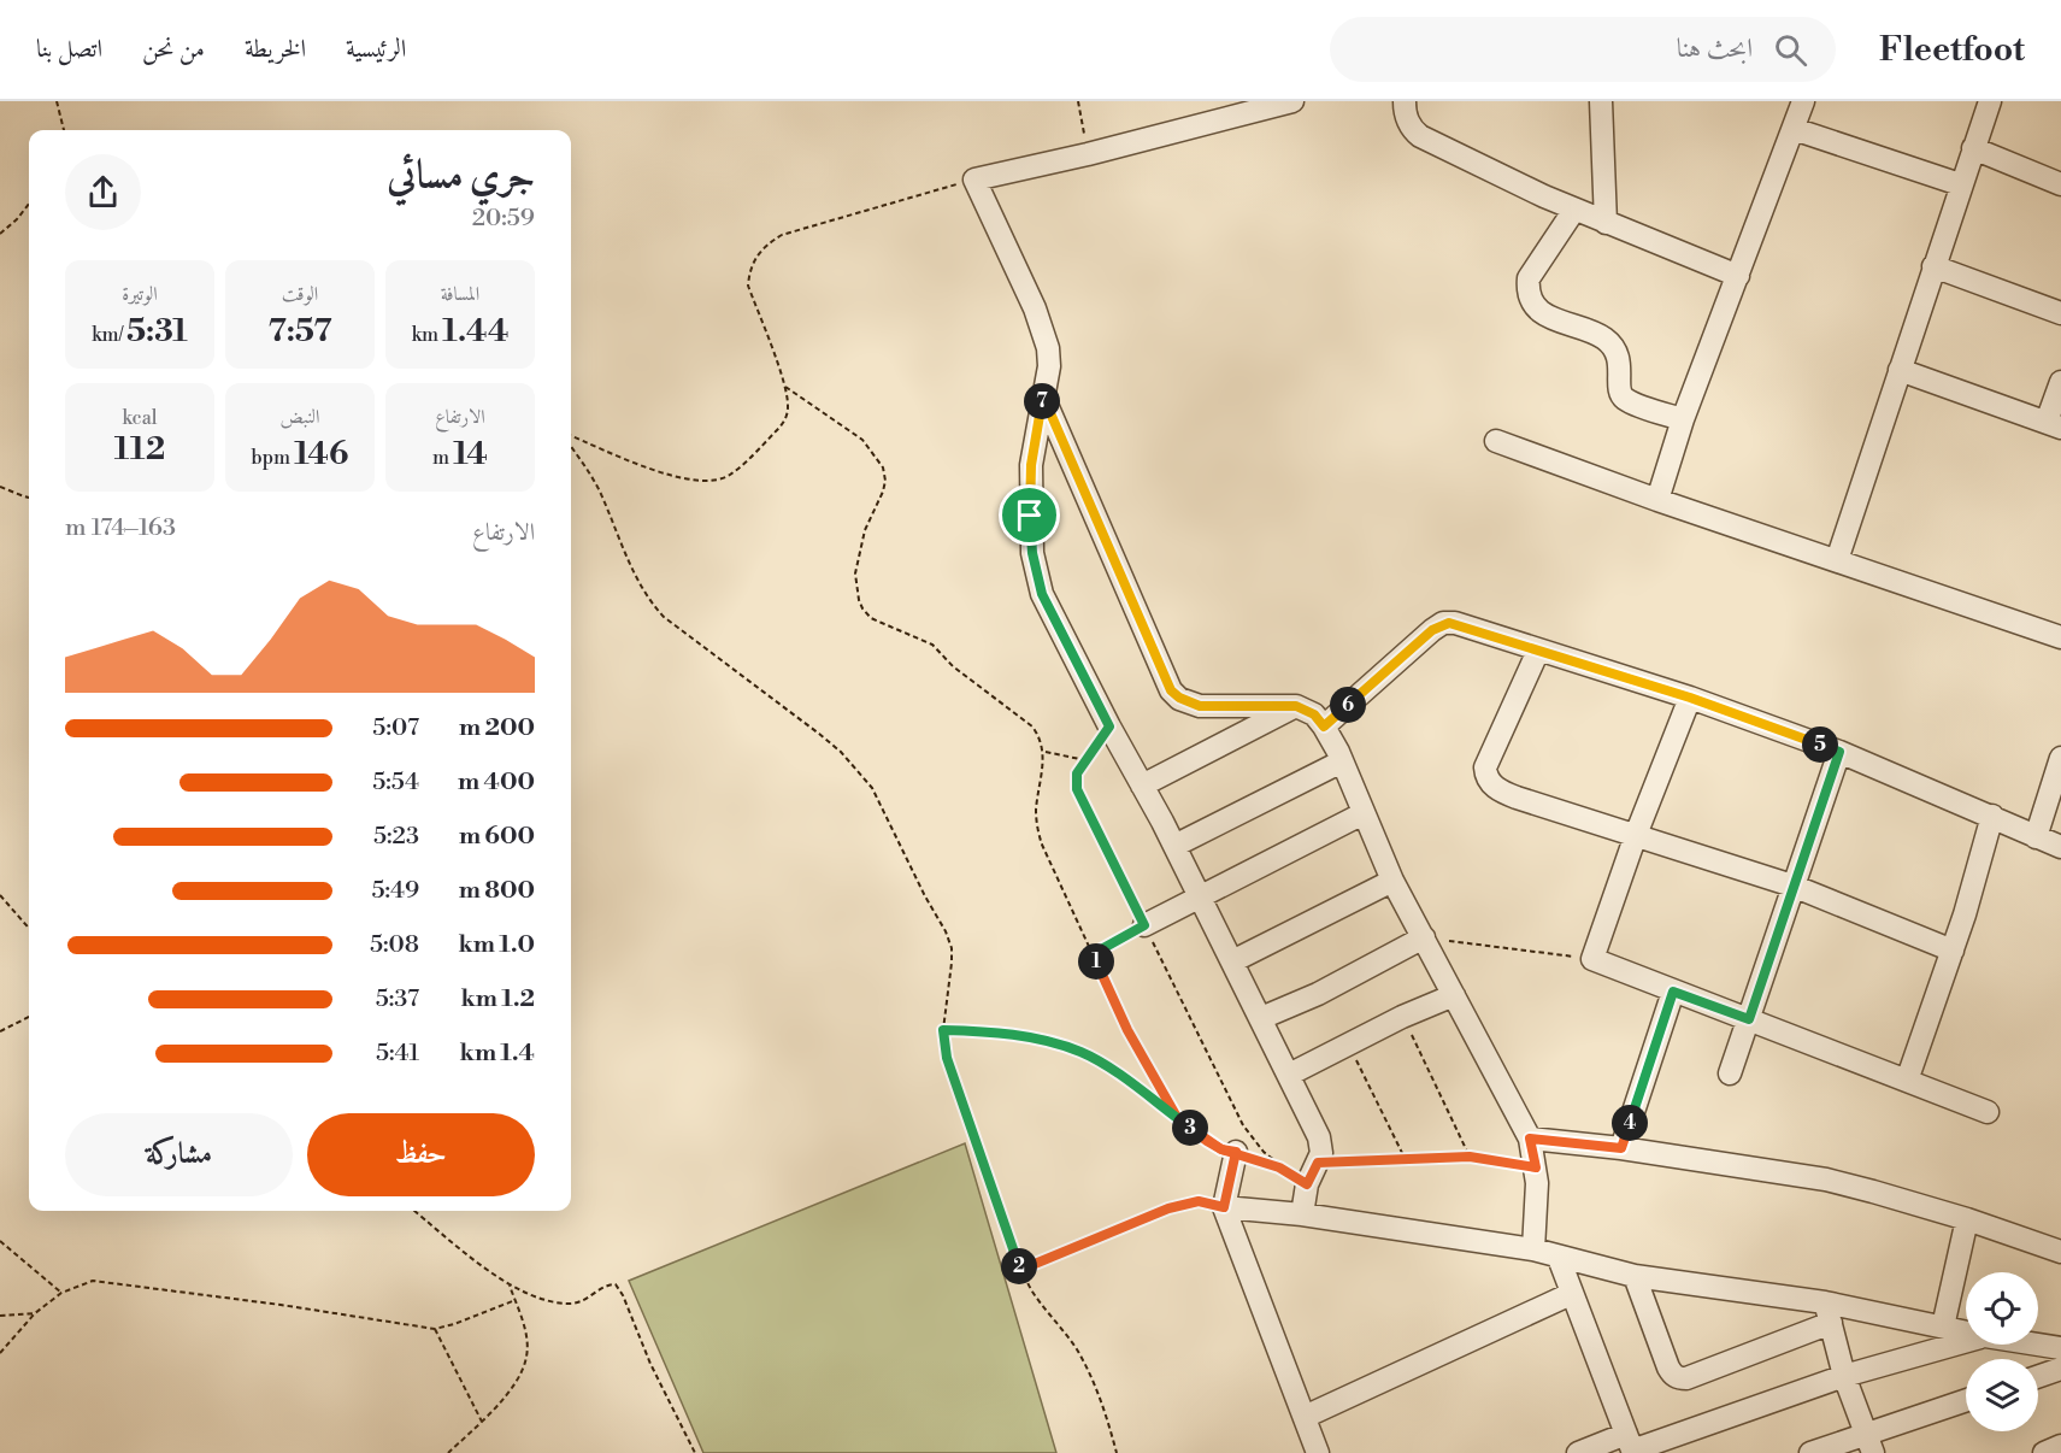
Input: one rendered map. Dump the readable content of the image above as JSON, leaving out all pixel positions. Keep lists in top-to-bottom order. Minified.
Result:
{"page":{"header":"Fleetfoot","search":"ابحث هنا","nav":["الرئيسية","الخريطة","من نحن","اتصل بنا"],"heading":["جري مسائي","20:59"],"stats":[["المسافة","1.44 km"],["الوقت","7:57"],["الوتيرة","5:31 /km"],["الارتفاع","14 m"],["النبض","146 bpm"],["kcal","112"]],"pins":["7","6","5","1","4","3","2"],"chart":["الارتفاع","163–174 m"],"list":[{"name":"200 m","note":"5:07"},{"name":"400 m","note":"5:54"},{"name":"600 m","note":"5:23"},{"name":"800 m","note":"5:49"},{"name":"1.0 km","note":"5:08"},{"name":"1.2 km","note":"5:37"},{"name":"1.4 km","note":"5:41"}],"buttons":["حفظ","مشاركة"]}}
